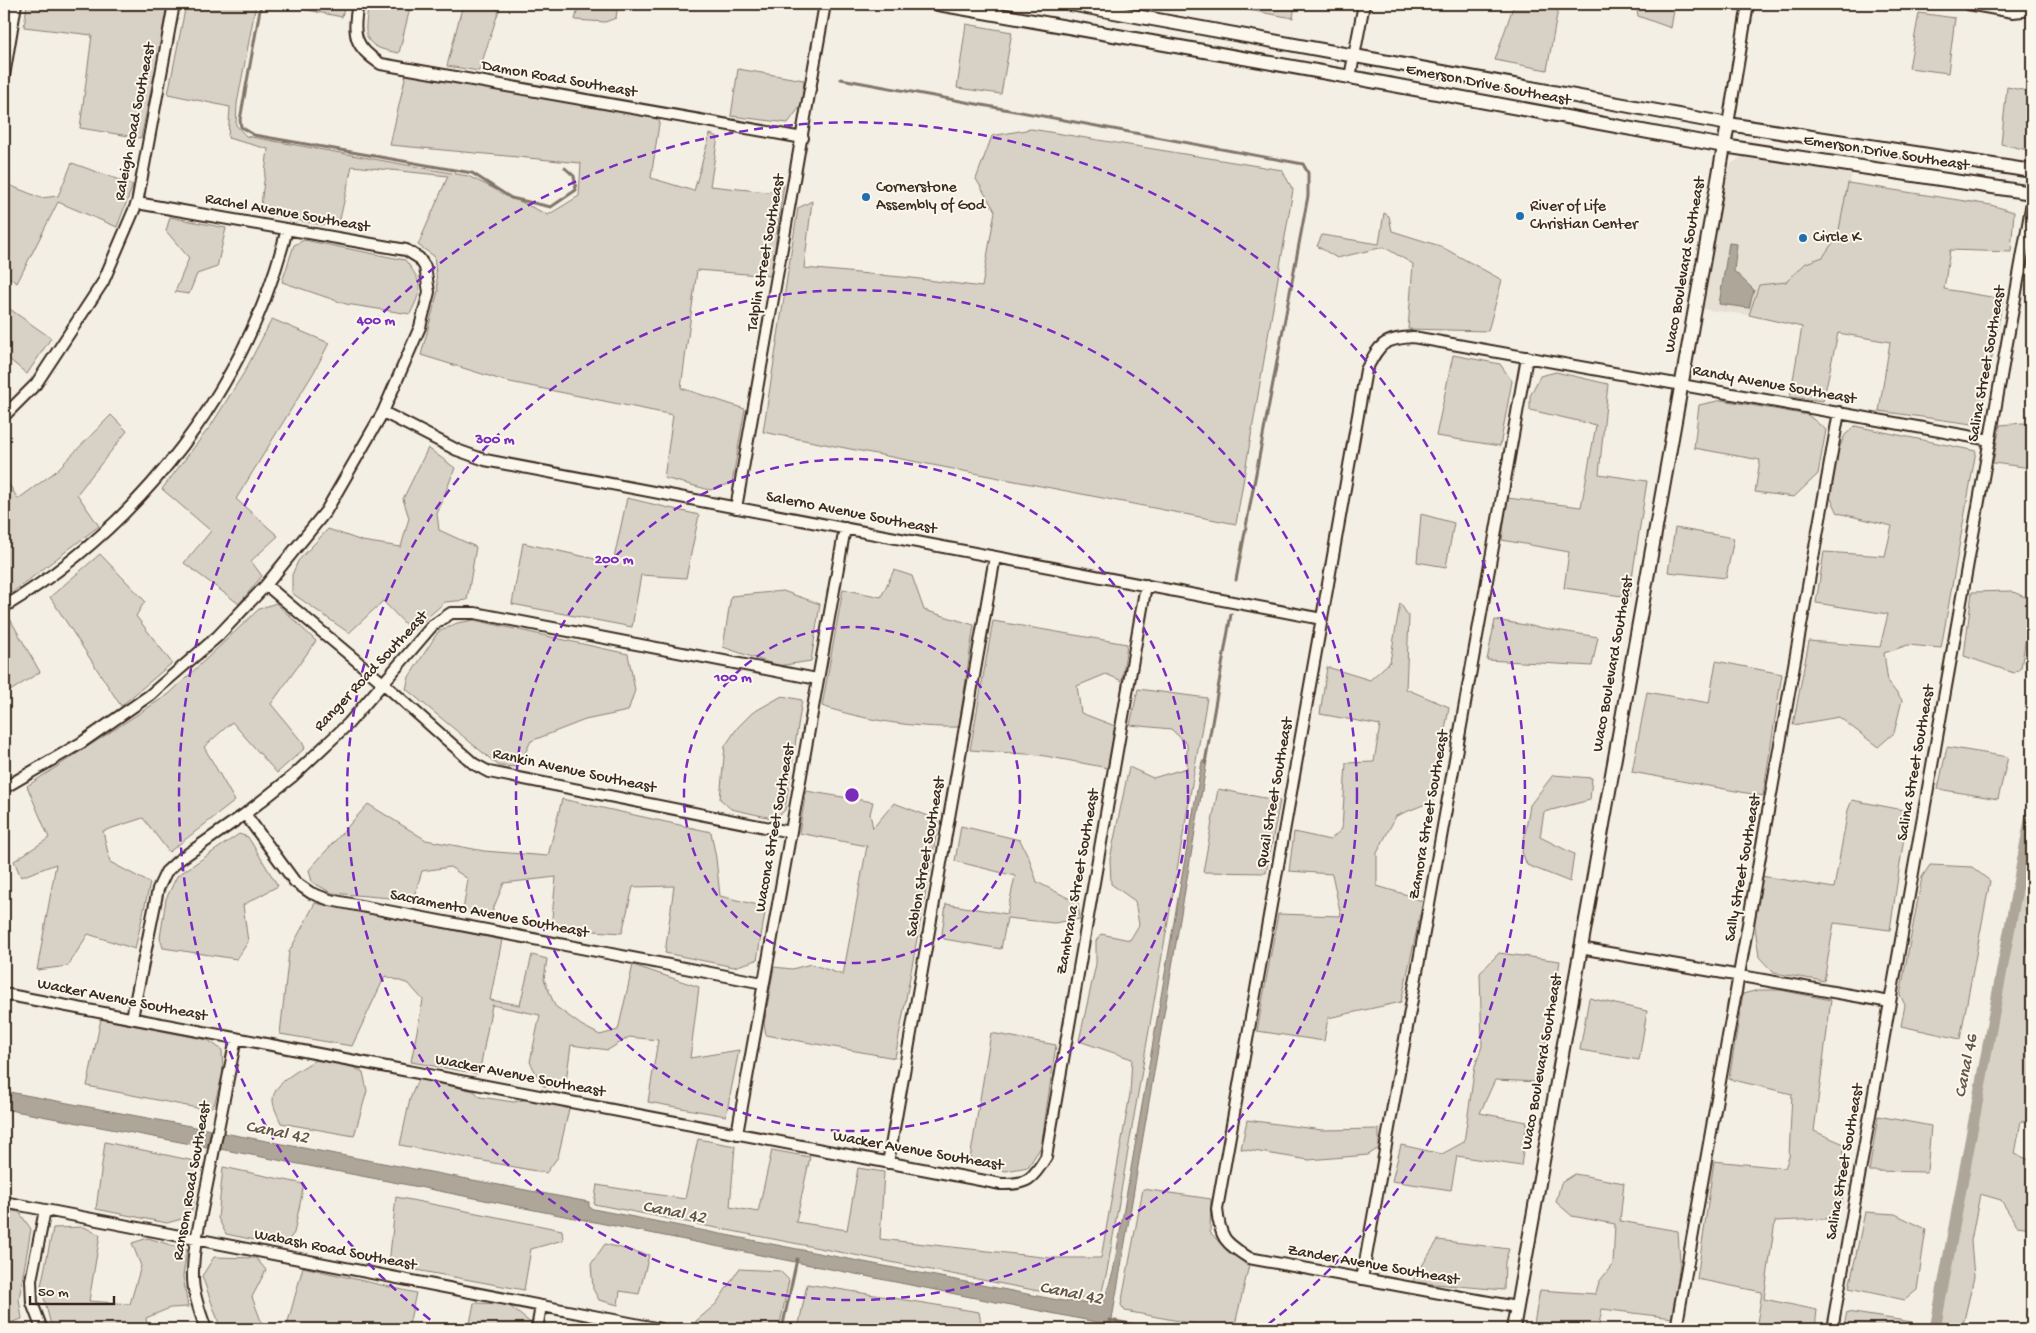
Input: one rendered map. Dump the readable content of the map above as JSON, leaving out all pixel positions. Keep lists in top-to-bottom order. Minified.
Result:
{"streets":{"street":["Damon Road Southeast","Emerson Drive Southeast","Raleigh Road Southeast","Rachel Avenue Southeast","Talplin Street Southeast","Waco Boulevard Southeast","Salina Street Southeast","Randy Avenue Southeast","Salerno Avenue Southeast","Ranger Road Southeast","Rankin Avenue Southeast","Quail Street Southeast","Zamora Street Southeast","Wacona Street Southeast","Sablon Street Southeast","Sally Street Southeast","Zambrana Street Southeast","Sacramento Avenue Southeast","Wacker Avenue Southeast","Ransom Road Southeast","Wabash Road Southeast","Zander Avenue Southeast"]},"crossings":[["Damon Road Southeast","Talplin Street Southeast"],["Emerson Drive Southeast","Waco Boulevard Southeast"],["Raleigh Road Southeast","Rachel Avenue Southeast"],["Rachel Avenue Southeast","Salerno Avenue Southeast"],["Talplin Street Southeast","Salerno Avenue Southeast"],["Waco Boulevard Southeast","Randy Avenue Southeast"],["Waco Boulevard Southeast","Zander Avenue Southeast"],["Salina Street Southeast","Randy Avenue Southeast"],["Randy Avenue Southeast","Quail Street Southeast"],["Randy Avenue Southeast","Zamora Street Southeast"],["Randy Avenue Southeast","Sally Street Southeast"],["Salerno Avenue Southeast","Quail Street Southeast"],["Salerno Avenue Southeast","Wacona Street Southeast"],["Salerno Avenue Southeast","Sablon Street Southeast"],["Salerno Avenue Southeast","Zambrana Street Southeast"],["Ranger Road Southeast","Rankin Avenue Southeast"],["Ranger Road Southeast","Wacona Street Southeast"],["Ranger Road Southeast","Sacramento Avenue Southeast"],["Ranger Road Southeast","Wacker Avenue Southeast"],["Rankin Avenue Southeast","Wacona Street Southeast"],["Quail Street Southeast","Zander Avenue Southeast"],["Zamora Street Southeast","Zander Avenue Southeast"],["Wacona Street Southeast","Sacramento Avenue Southeast"],["Wacona Street Southeast","Wacker Avenue Southeast"],["Sablon Street Southeast","Wacker Avenue Southeast"],["Zambrana Street Southeast","Wacker Avenue Southeast"],["Wacker Avenue Southeast","Ransom Road Southeast"],["Ransom Road Southeast","Wabash Road Southeast"]],"water":["Canal 46","Canal 42"],"places":["Cornerstone Assembly of God","River of Life Christian Center","Circle K"],"scale_bar":"50 m","rings":["400 m","300 m","200 m","100 m"]}
